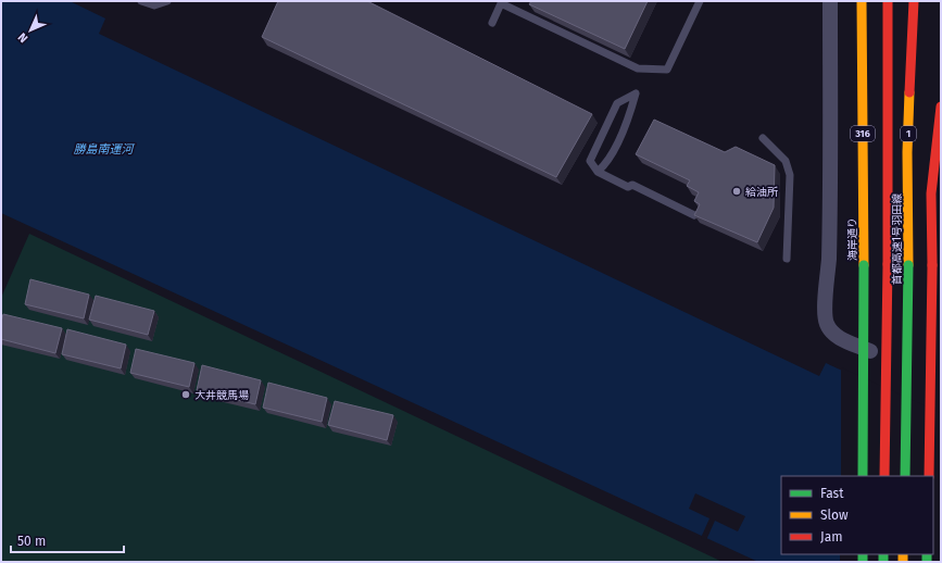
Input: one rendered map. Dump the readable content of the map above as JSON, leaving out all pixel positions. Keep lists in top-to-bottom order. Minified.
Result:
{"streets":{"main road":["316","1","海岸通り","首都高速1号羽田線"]},"water":["勝島南運河"],"places":["給油所","大井競馬場"],"legend":["Fast","Slow","Jam"],"scale_bar":"50 m","north":"bottom left"}
